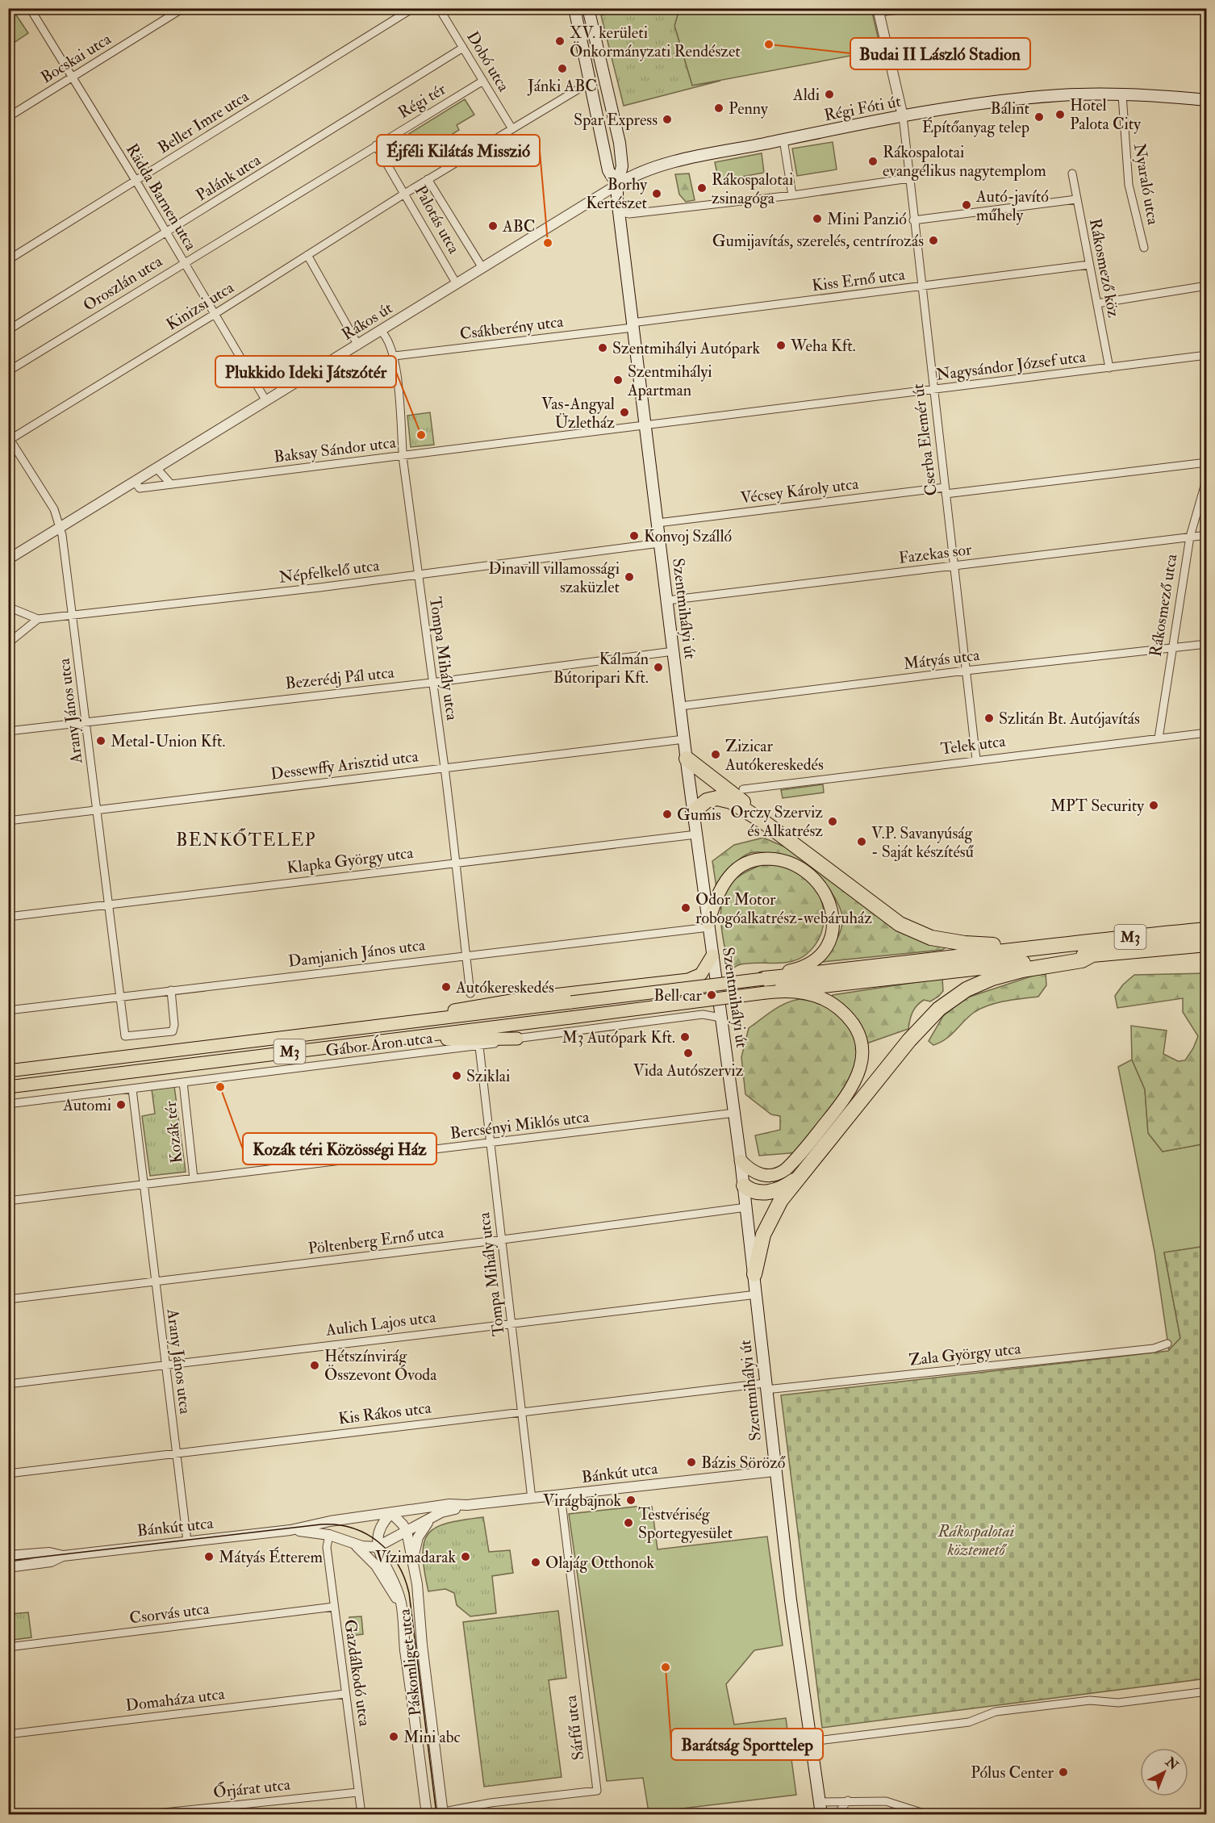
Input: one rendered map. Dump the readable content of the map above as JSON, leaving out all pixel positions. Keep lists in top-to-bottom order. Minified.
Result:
{"streets":{"highway":["M3"],"main road":["Régi Fóti út","Szentmihályi út"],"street":["Bocskai utca","Dobó utca","Régi tér","Beller Imre utca","Palánk utca","Nyaraló utca","Rädda Barnen utca","Palotás utca","Rákosmező köz","Kiss Ernő utca","Oroszlán utca","Kinizsi utca","Rákos út","Csákberény utca","Nagysándor József utca","Cserba Elemér út","Baksay Sándor utca","Vécsey Károly utca","Fazekas sor","Népfelkelő utca","Rákosmező utca","Tompa Mihály utca","Mátyás utca","Bezerédj Pál utca","Arany János utca","Telek utca","Dessewffy Arisztid utca","Klapka György utca","Damjanich János utca","Gábor Áron utca","Bercsényi Miklós utca","Kozák tér","Pöltenberg Ernő utca","Aulich Lajos utca","Zala György utca","Kis Rákos utca","Bánkút utca","Csorvás utca","Páskomliget utca","Gazdálkodó utca","Domaháza utca","Sárfű utca","Őrjárat utca"]},"crossings":[["Bocskai utca","Rädda Barnen utca"],["Dobó utca","Régi tér"],["Dobó utca","Palánk utca"],["Dobó utca","Kinizsi utca"],["Régi tér","Palotás utca"],["Régi tér","Oroszlán utca"],["Régi Fóti út","Nyaraló utca"],["Régi Fóti út","Rákos út"],["Régi Fóti út","Cserba Elemér út"],["Régi Fóti út","Szentmihályi út"],["Beller Imre utca","Rädda Barnen utca"],["Palánk utca","Rädda Barnen utca"],["Rädda Barnen utca","Oroszlán utca"],["Rädda Barnen utca","Kinizsi utca"],["Rädda Barnen utca","Rákos út"],["Palotás utca","Oroszlán utca"],["Palotás utca","Kinizsi utca"],["Palotás utca","Rákos út"],["Rákosmező köz","Kiss Ernő utca"],["Rákosmező köz","Nagysándor József utca"],["Kiss Ernő utca","Csákberény utca"],["Kiss Ernő utca","Cserba Elemér út"],["Kiss Ernő utca","Szentmihályi út"],["Kinizsi utca","Arany János utca"],["Rákos út","Baksay Sándor utca"],["Rákos út","Szentmihályi út"],["Rákos út","Tompa Mihály utca"],["Rákos út","Arany János utca"],["Csákberény utca","Szentmihályi út"],["Csákberény utca","Tompa Mihály utca"],["Nagysándor József utca","Cserba Elemér út"],["Nagysándor József utca","Baksay Sándor utca"],["Nagysándor József utca","Szentmihályi út"],["Cserba Elemér út","Vécsey Károly utca"],["Cserba Elemér út","Fazekas sor"],["Cserba Elemér út","Mátyás utca"],["Cserba Elemér út","Telek utca"],["Baksay Sándor utca","Szentmihályi út"],["Baksay Sándor utca","Tompa Mihály utca"],["Vécsey Károly utca","Szentmihályi út"],["Fazekas sor","Rákosmező utca"],["Fazekas sor","Szentmihályi út"],["Népfelkelő utca","Szentmihályi út"],["Népfelkelő utca","Tompa Mihály utca"],["Népfelkelő utca","Arany János utca"],["Rákosmező utca","Mátyás utca"],["Rákosmező utca","Telek utca"],["Szentmihályi út","Mátyás utca"],["Szentmihályi út","Bezerédj Pál utca"],["Szentmihályi út","Dessewffy Arisztid utca"],["Szentmihályi út","Klapka György utca"],["Szentmihályi út","Damjanich János utca"],["Szentmihályi út","Gábor Áron utca"],["Szentmihályi út","Bercsényi Miklós utca"],["Szentmihályi út","Pöltenberg Ernő utca"],["Szentmihályi út","Aulich Lajos utca"],["Szentmihályi út","Zala György utca"],["Szentmihályi út","Kis Rákos utca"],["Szentmihályi út","Bánkút utca"],["Tompa Mihály utca","Bezerédj Pál utca"],["Tompa Mihály utca","Dessewffy Arisztid utca"],["Tompa Mihály utca","Klapka György utca"],["Tompa Mihály utca","Damjanich János utca"],["Tompa Mihály utca","Gábor Áron utca"],["Tompa Mihály utca","Bercsényi Miklós utca"],["Tompa Mihály utca","Pöltenberg Ernő utca"],["Tompa Mihály utca","Aulich Lajos utca"],["Tompa Mihály utca","Kis Rákos utca"],["Tompa Mihály utca","Bánkút utca"],["Bezerédj Pál utca","Arany János utca"],["Arany János utca","Dessewffy Arisztid utca"],["Arany János utca","Klapka György utca"],["Arany János utca","Damjanich János utca"],["Arany János utca","Kozák tér"],["Arany János utca","Pöltenberg Ernő utca"],["Arany János utca","Aulich Lajos utca"],["Arany János utca","Kis Rákos utca"],["Arany János utca","Bánkút utca"],["Gábor Áron utca","Kozák tér"],["Bercsényi Miklós utca","Kozák tér"],["Zala György utca","Kis Rákos utca"],["Bánkút utca","Páskomliget utca"],["Bánkút utca","Gazdálkodó utca"],["Bánkút utca","Sárfű utca"],["Csorvás utca","Gazdálkodó utca"],["Páskomliget utca","Sárfű utca"],["Gazdálkodó utca","Domaháza utca"],["Gazdálkodó utca","Őrjárat utca"]],"districts":["BENKŐTELEP"],"parks":["Rákospalotai köztemető"],"places":["XV. kerületi Önkormányzati Rendészet","Budai II László Stadion","Jánki ABC","Aldi","Penny","Hotel Palota City","Bálint Építőanyag telep","Spar Express","Rákospalotai evangélikus nagytemplom","Rákospalotai zsinagóga","Borhy Kertészet","Autó-javító műhely","Mini Panzió","ABC","Gumijavítás, szerelés, centrírozás","Éjféli Kilátás Misszió","Weha Kft.","Szentmihályi Autópark","Szentmihályi Apartman","Vas-Angyal Üzletház","Plukkido Ideki Játszótér","Konvoj Szálló","Dinavill villamossági szaküzlet","Kálmán Bútoripari Kft.","Szlitán Bt. Autójavítás","Metal-Union Kft.","Zizicar Autókereskedés","MPT Security","Gumis","Orczy Szerviz és Alkatrész","V.P. Savanyúság - Saját készítésű","Odor Motor robogóalkatrész-webáruház","Autókereskedés","Bell car","M3 Autópark Kft.","Vida Autószerviz","Sziklai","Kozák téri Közösségi Ház","Automi","Hétszínvirág Összevont Óvoda","Bázis Söröző","Virágbajnok","Testvériség Sportegyesület","Mátyás Étterem","Vízimadarak","Olajág Otthonok","Barátság Sporttelep","Mini abc","Pólus Center"],"north":"top right"}
